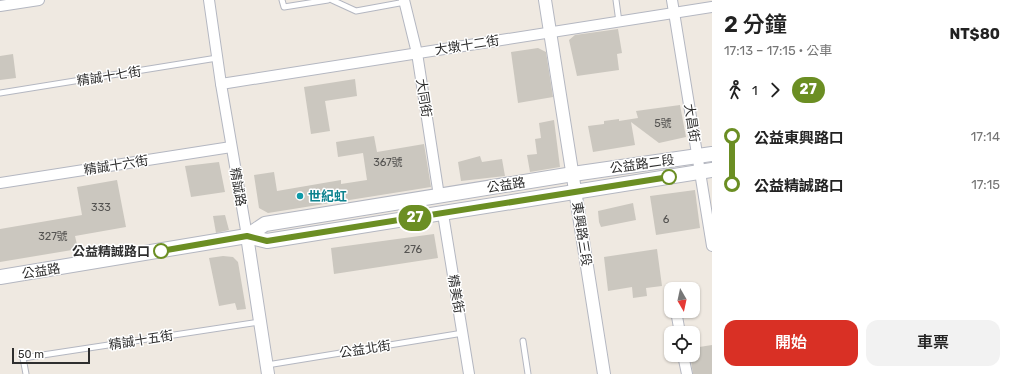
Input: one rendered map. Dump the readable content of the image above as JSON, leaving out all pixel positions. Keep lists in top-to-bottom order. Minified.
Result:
{"streets":{"main road":["公益路二段","公益路"],"street":["大墩十二街","大同街","大昌街","精誠十六街","精誠路","東興路三段","精美街"],"lane":["精誠十七街","精誠十五街","公益北街"]},"crossings":[["大墩十二街","大同街"],["大墩十二街","大昌街"],["大墩十二街","精誠路"],["大墩十二街","東興路三段"],["精誠十七街","精誠路"],["大同街","公益路"],["大昌街","公益路二段"],["公益路二段","公益路"],["公益路二段","東興路三段"],["精誠十六街","精誠路"],["公益路","精誠路"],["公益路","東興路三段"],["公益路","精美街"],["精誠路","精誠十五街"],["精誠路","公益北街"],["精美街","公益北街"]],"places":["世紀虹","公益精誠路口"],"lines":["bus line 27"],"house_numbers":["5號","367號","333","6","327號","276"],"scale_bar":"50 m","north":"bottom","page":{"on_map":"27","heading":["2 分鐘","17:13 – 17:15 · 公車","NT$80"],"legs":["1","27"],"list":[{"name":"公益東興路口","value":"17:14"},{"name":"公益精誠路口","value":"17:15"}],"buttons":["開始","車票"],"scale":"50 m"}}
